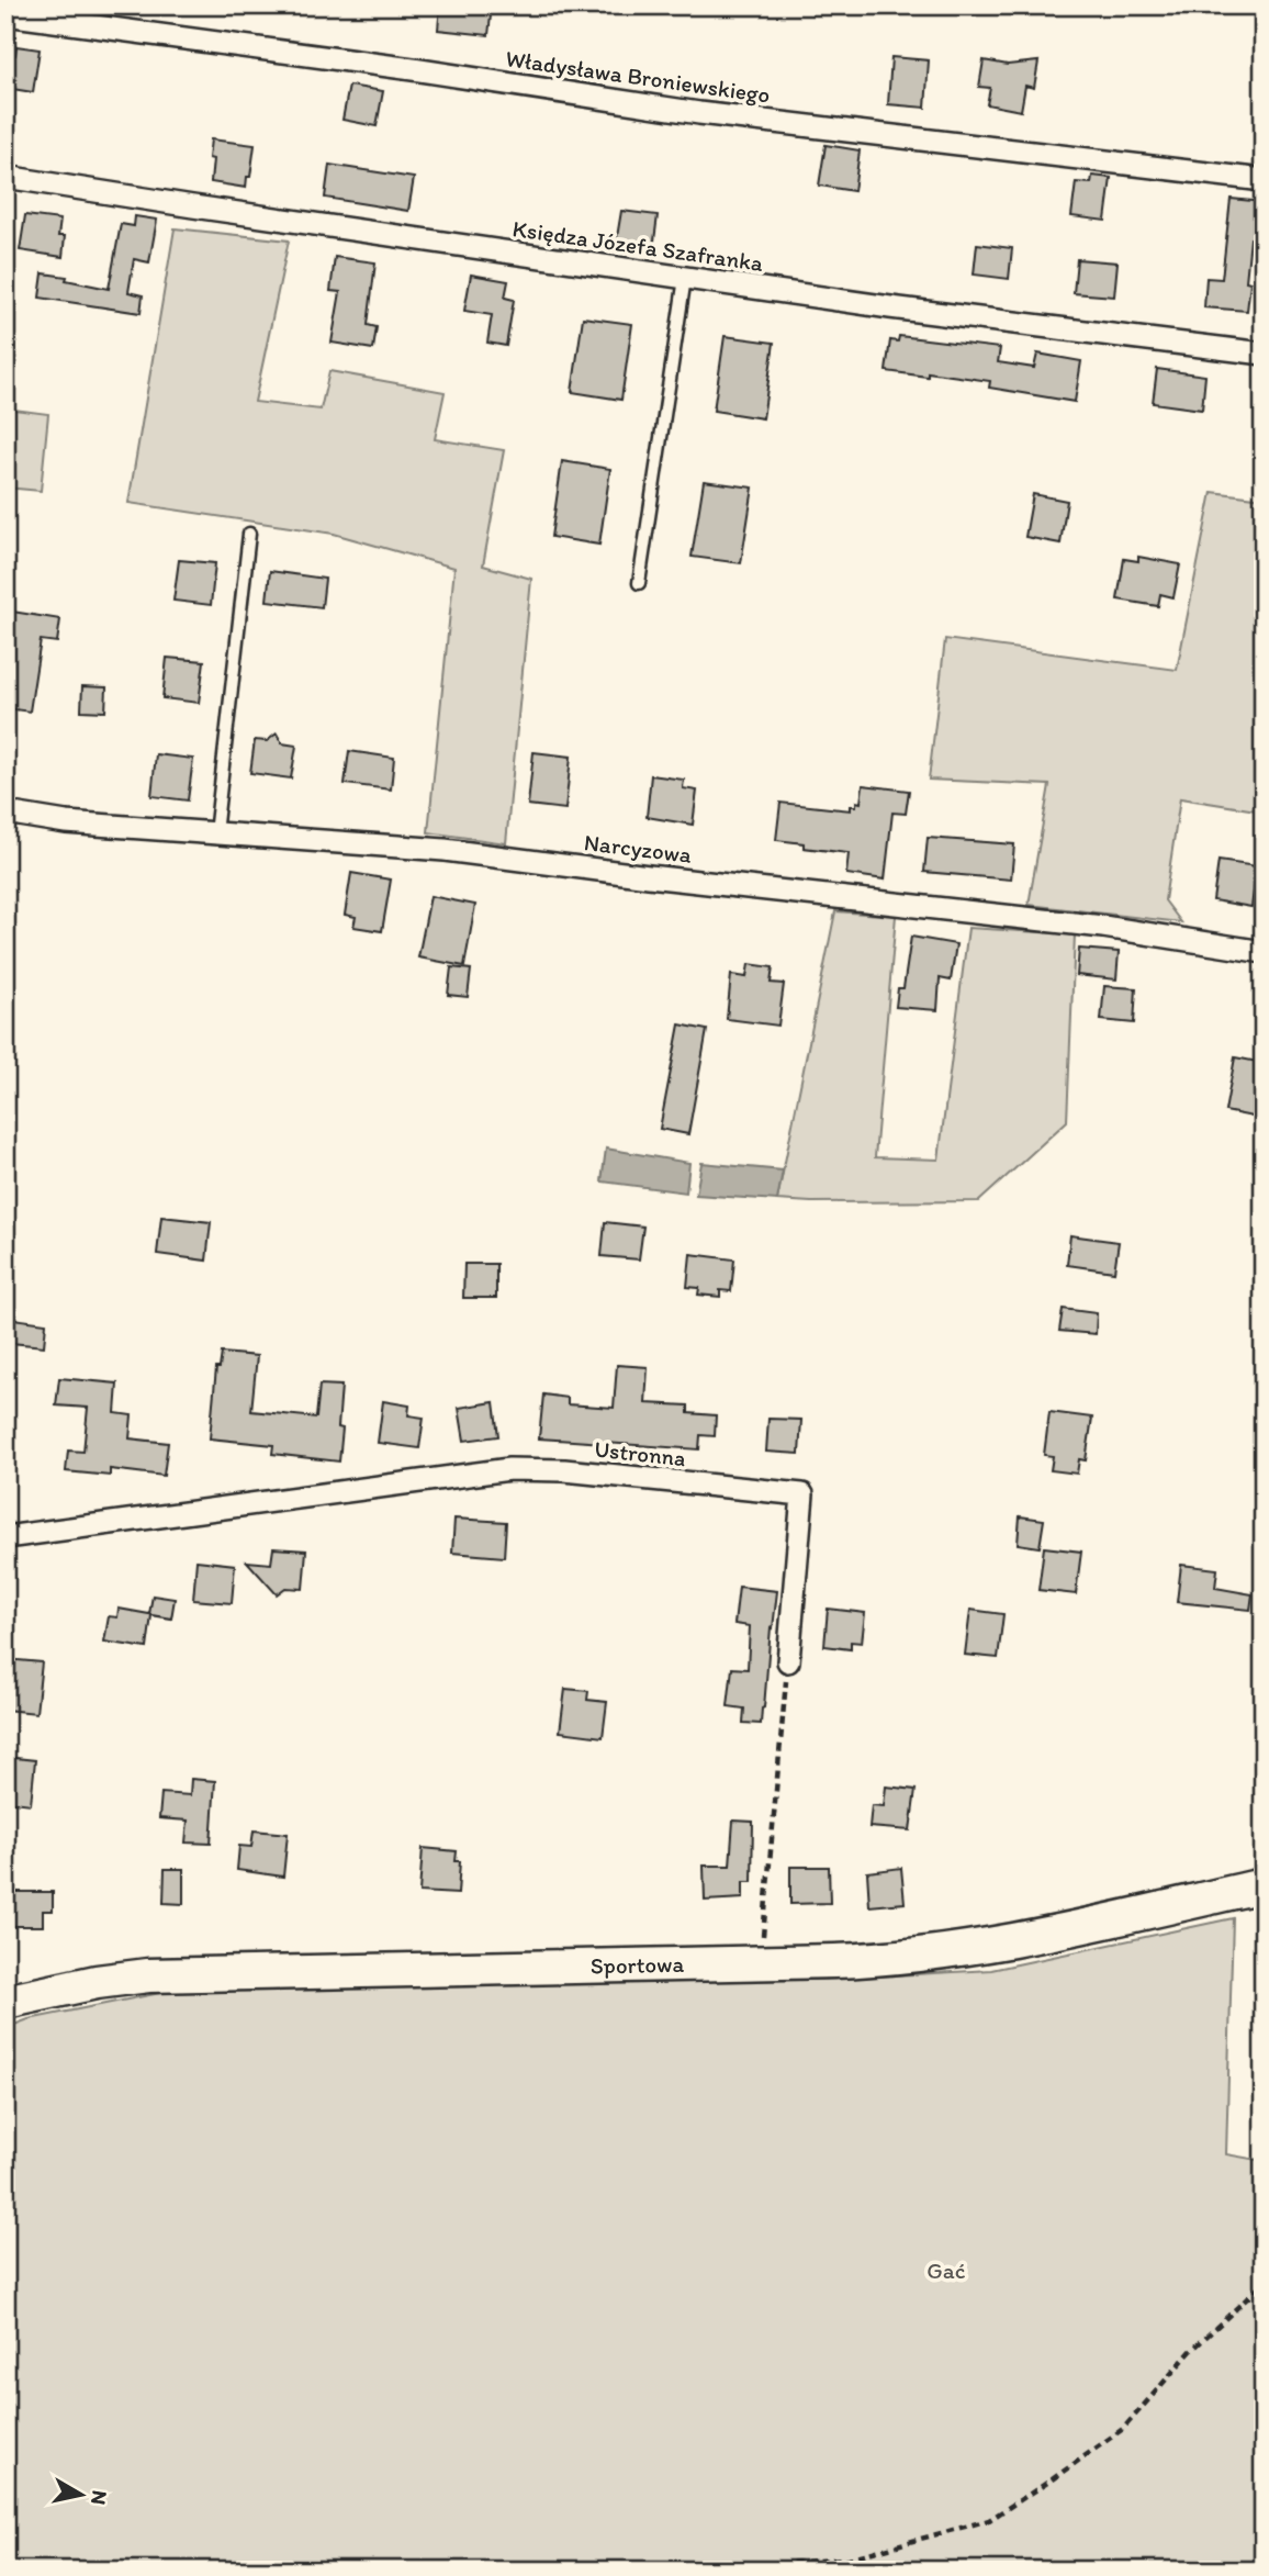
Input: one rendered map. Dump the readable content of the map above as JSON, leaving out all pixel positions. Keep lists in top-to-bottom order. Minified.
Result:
{"streets":{"main road":["Sportowa"],"street":["Władysława Broniewskiego","Księdza Józefa Szafranka","Narcyzowa","Ustronna"]},"parks":["Gać"],"north":"right"}
